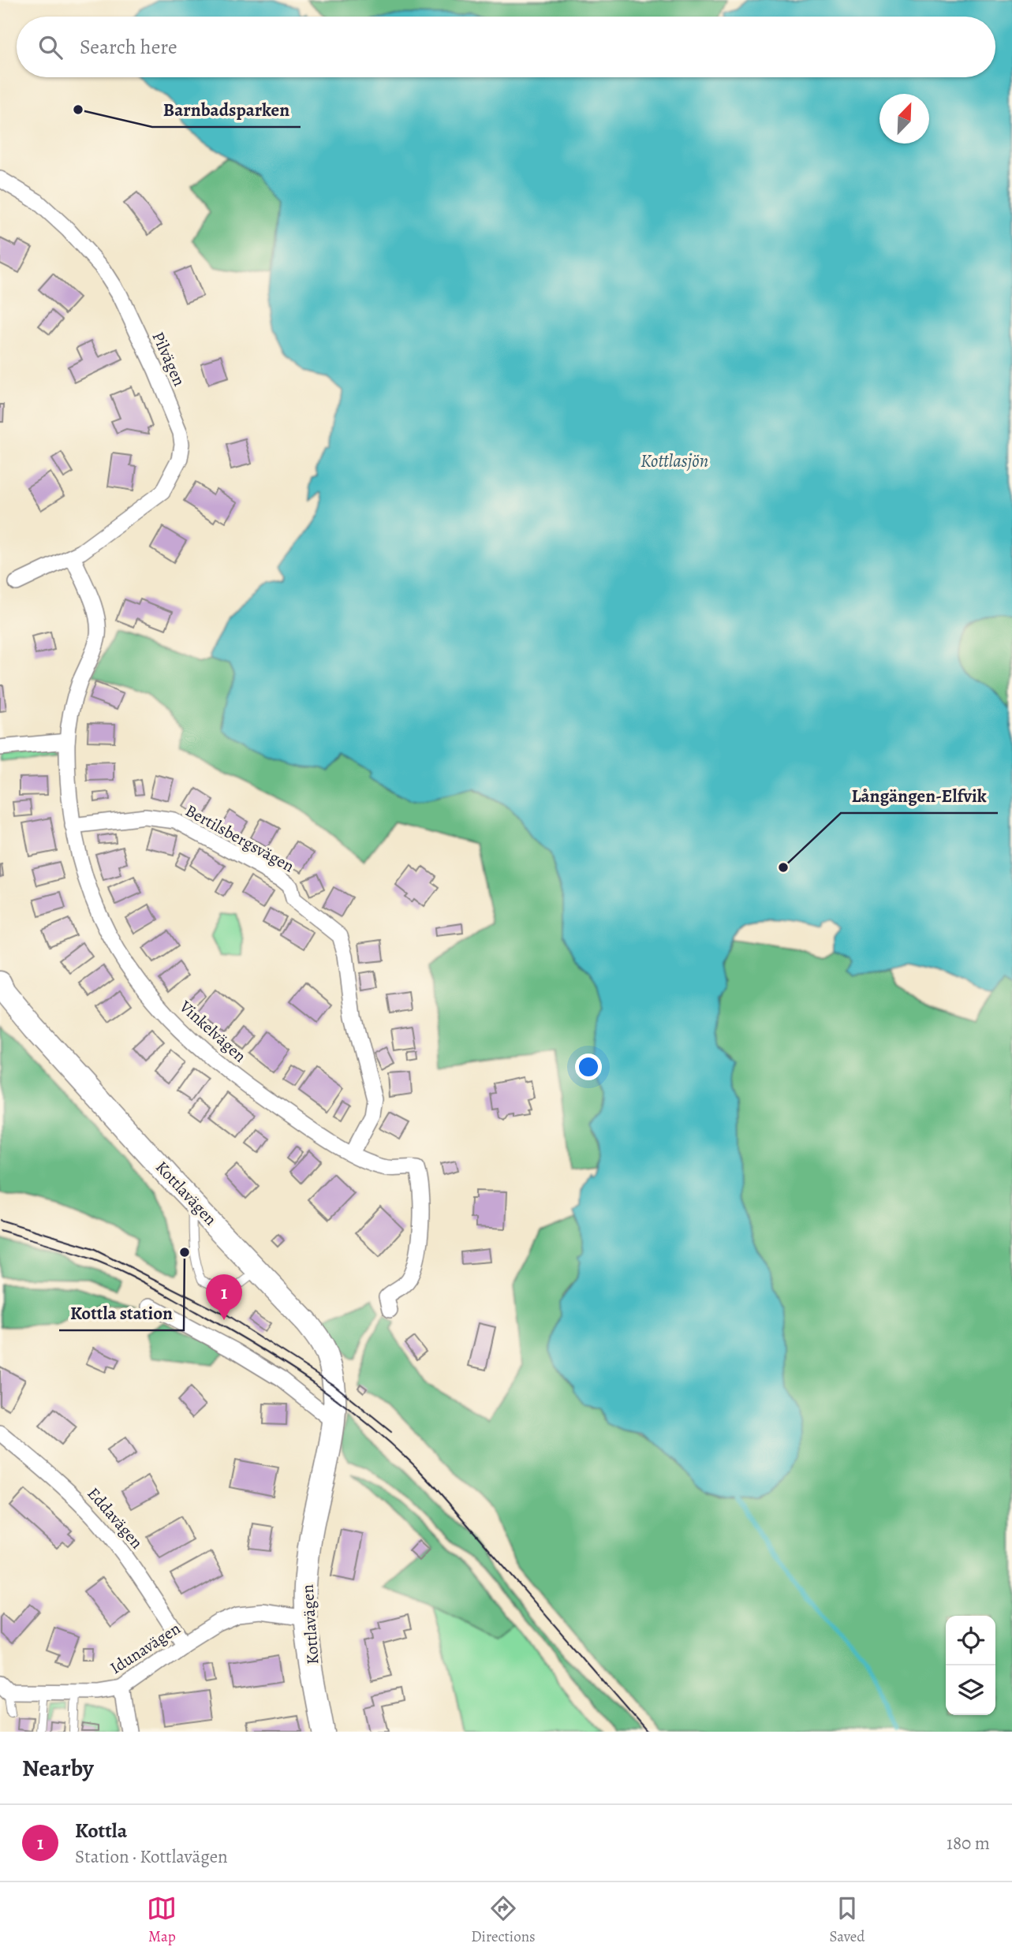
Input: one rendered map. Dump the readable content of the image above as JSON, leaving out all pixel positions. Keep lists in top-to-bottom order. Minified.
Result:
{"streets":{"street":["Pilvägen","Bertilsbergsvägen","Vinkelvägen","Kottlavägen","Eddavägen","Idunavägen"]},"crossings":[["Bertilsbergsvägen","Vinkelvägen"],["Kottlavägen","Idunavägen"],["Eddavägen","Idunavägen"]],"water":["Kottlasjön"],"places":["Barnbadsparken","Långängen-Elfvik","Kottla station"],"north":"top right","page":{"search":"Search here","pins":"1","heading":"Nearby","list":[{"mark":"1","name":"Kottla","note":"Station · Kottlavägen","value":"180 m"}],"nav":["Map","Directions","Saved"]}}
